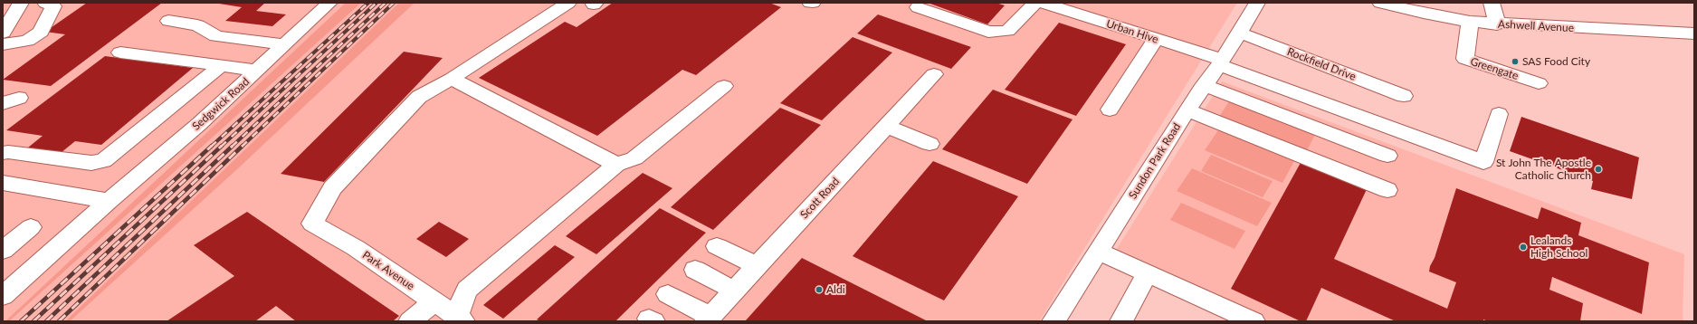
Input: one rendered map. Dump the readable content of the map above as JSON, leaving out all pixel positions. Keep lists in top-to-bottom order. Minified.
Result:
{"streets":{"street":["Ashwell Avenue","Urban Hive","Rockfield Drive","Greengate","Sedgwick Road","Sundon Park Road","Scott Road","Park Avenue"]},"crossings":[["Ashwell Avenue","Greengate"],["Urban Hive","Sundon Park Road"],["Rockfield Drive","Sundon Park Road"]],"places":["SAS Food City","St John The Apostle Catholic Church","Lealands High School","Aldi"]}
